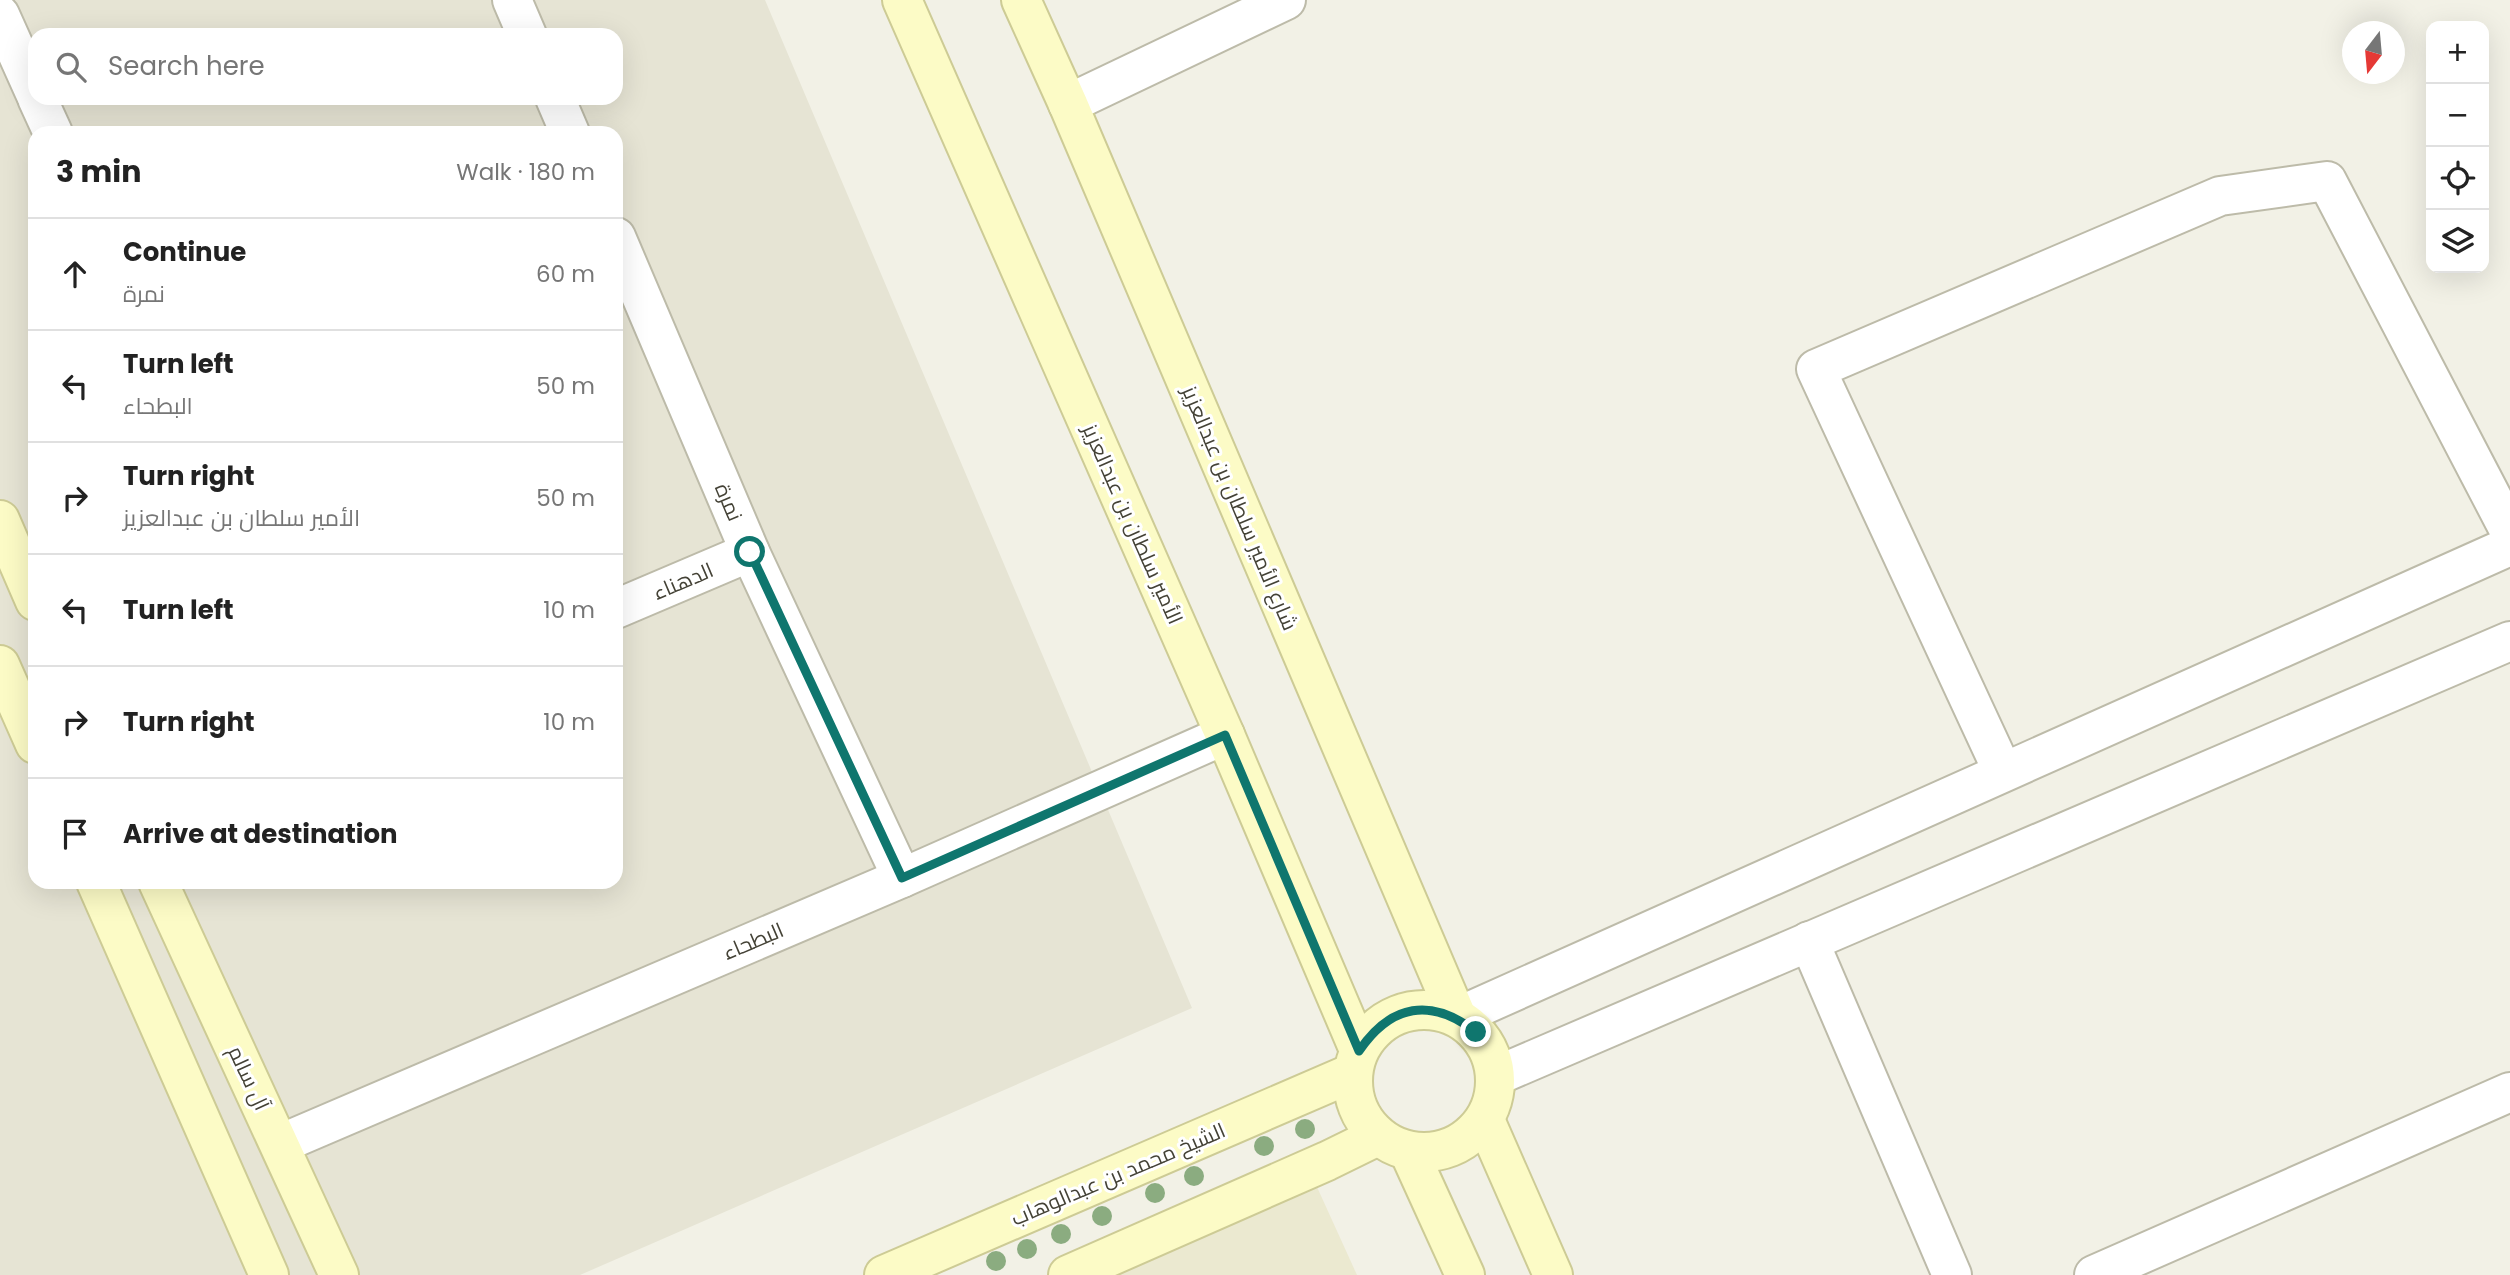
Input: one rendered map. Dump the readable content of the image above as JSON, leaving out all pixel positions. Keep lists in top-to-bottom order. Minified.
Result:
{"streets":{"main road":["شارع الأمير سلطان بن عبدالعزيز","الأمير سلطان بن عبدالعزيز","آل سالم","الشيخ محمد بن عبدالوهاب"],"street":["نمرة","الدهناء","البطحاء"]},"crossings":[["نمرة","الدهناء"],["نمرة","البطحاء"],["شارع الأمير سلطان بن عبدالعزيز","الأمير سلطان بن عبدالعزيز"],["شارع الأمير سلطان بن عبدالعزيز","الشيخ محمد بن عبدالوهاب"],["الأمير سلطان بن عبدالعزيز","البطحاء"],["الأمير سلطان بن عبدالعزيز","الشيخ محمد بن عبدالوهاب"],["البطحاء","آل سالم"]],"north":"bottom","page":{"map_buttons":["+","−"],"search":"Search here","heading":["3 min","Walk · 180 m"],"list":[["Continue","نمرة","60 m"],["Turn left","البطحاء","50 m"],["Turn right","الأمير سلطان بن عبدالعزيز","50 m"],["Turn left","10 m"],["Turn right","10 m"],"Arrive at destination"]}}
